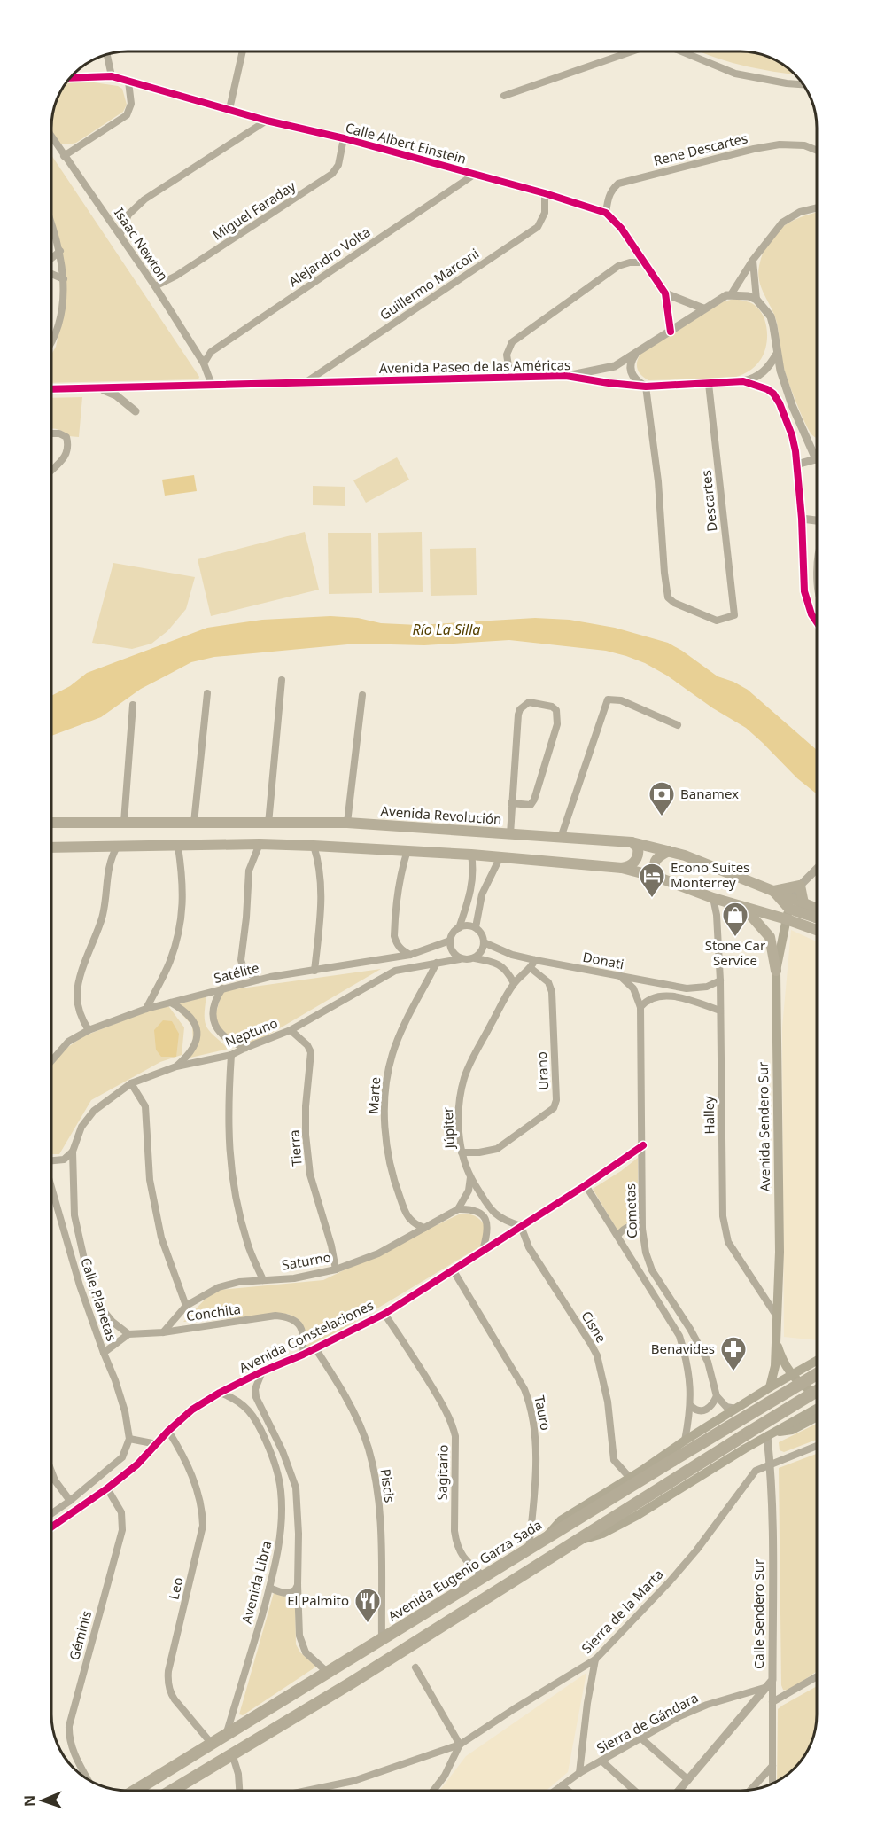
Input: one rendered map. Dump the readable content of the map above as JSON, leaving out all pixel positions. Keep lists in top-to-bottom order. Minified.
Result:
{"streets":{"highway":["Avenida Eugenio Garza Sada"],"main road":["Avenida Revolución","Avenida Sendero Sur"],"street":["Calle Albert Einstein","Rene Descartes","Miguel Faraday","Isaac Newton","Alejandro Volta","Guillermo Marconi","Avenida Paseo de las Américas","Descartes","Donati","Satélite","Neptuno","Urano","Marte","Halley","Júpiter","Tierra","Cometas","Saturno","Calle Planetas","Conchita","Cisne","Avenida Constelaciones","Tauro","Sagitario","Piscis","Avenida Libra","Leo","Sierra de la Marta","Calle Sendero Sur","Géminis","Sierra de Gándara"]},"crossings":[["Calle Albert Einstein","Rene Descartes"],["Calle Albert Einstein","Miguel Faraday"],["Calle Albert Einstein","Alejandro Volta"],["Calle Albert Einstein","Guillermo Marconi"],["Calle Albert Einstein","Avenida Paseo de las Américas"],["Miguel Faraday","Isaac Newton"],["Isaac Newton","Alejandro Volta"],["Isaac Newton","Avenida Paseo de las Américas"],["Guillermo Marconi","Avenida Paseo de las Américas"],["Avenida Paseo de las Américas","Descartes"],["Donati","Satélite"],["Donati","Neptuno"],["Donati","Halley"],["Donati","Júpiter"],["Donati","Cometas"],["Satélite","Neptuno"],["Neptuno","Marte"],["Neptuno","Tierra"],["Neptuno","Calle Planetas"],["Urano","Júpiter"],["Marte","Saturno"],["Halley","Avenida Sendero Sur"],["Júpiter","Cisne"],["Júpiter","Avenida Constelaciones"],["Tierra","Saturno"],["Cometas","Avenida Constelaciones"],["Saturno","Conchita"],["Calle Planetas","Conchita"],["Conchita","Avenida Constelaciones"],["Cisne","Avenida Constelaciones"],["Avenida Constelaciones","Tauro"],["Avenida Constelaciones","Sagitario"],["Avenida Constelaciones","Piscis"],["Avenida Constelaciones","Avenida Libra"],["Avenida Constelaciones","Leo"],["Avenida Constelaciones","Géminis"],["Tauro","Avenida Eugenio Garza Sada"],["Sagitario","Avenida Eugenio Garza Sada"],["Piscis","Avenida Eugenio Garza Sada"],["Avenida Eugenio Garza Sada","Avenida Libra"],["Avenida Eugenio Garza Sada","Leo"],["Sierra de la Marta","Calle Sendero Sur"],["Calle Sendero Sur","Sierra de Gándara"]],"water":["Río La Silla"],"places":{"bank":["Banamex"],"hotel":["Econo Suites Monterrey"],"shop":["Stone Car Service"],"pharmacy":["Benavides"],"restaurant":["El Palmito"]},"north":"left"}
